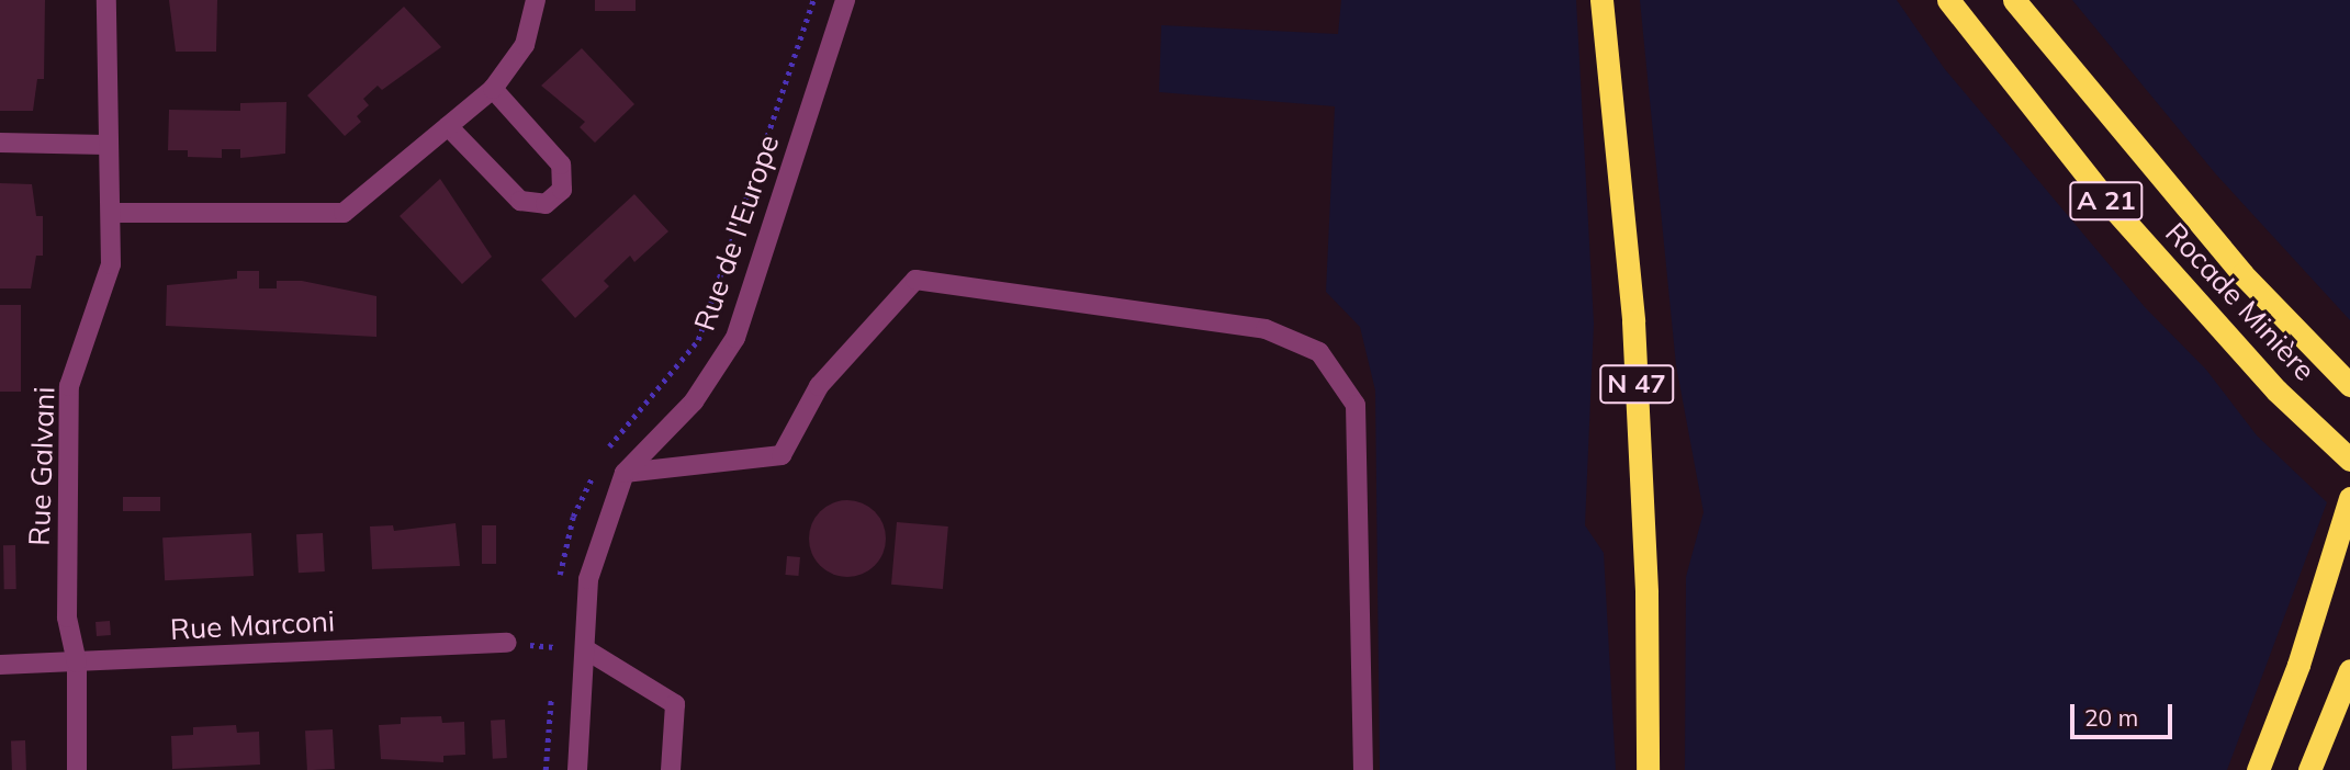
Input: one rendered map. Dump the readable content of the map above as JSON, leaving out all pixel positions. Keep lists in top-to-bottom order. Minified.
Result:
{"streets":{"highway":["A 21","Rocade Minière","N 47"],"street":["Rue de l'Europe","Rue Galvani","Rue Marconi"]},"crossings":[["Rue Galvani","Rue Marconi"]],"scale_bar":"20 m"}
